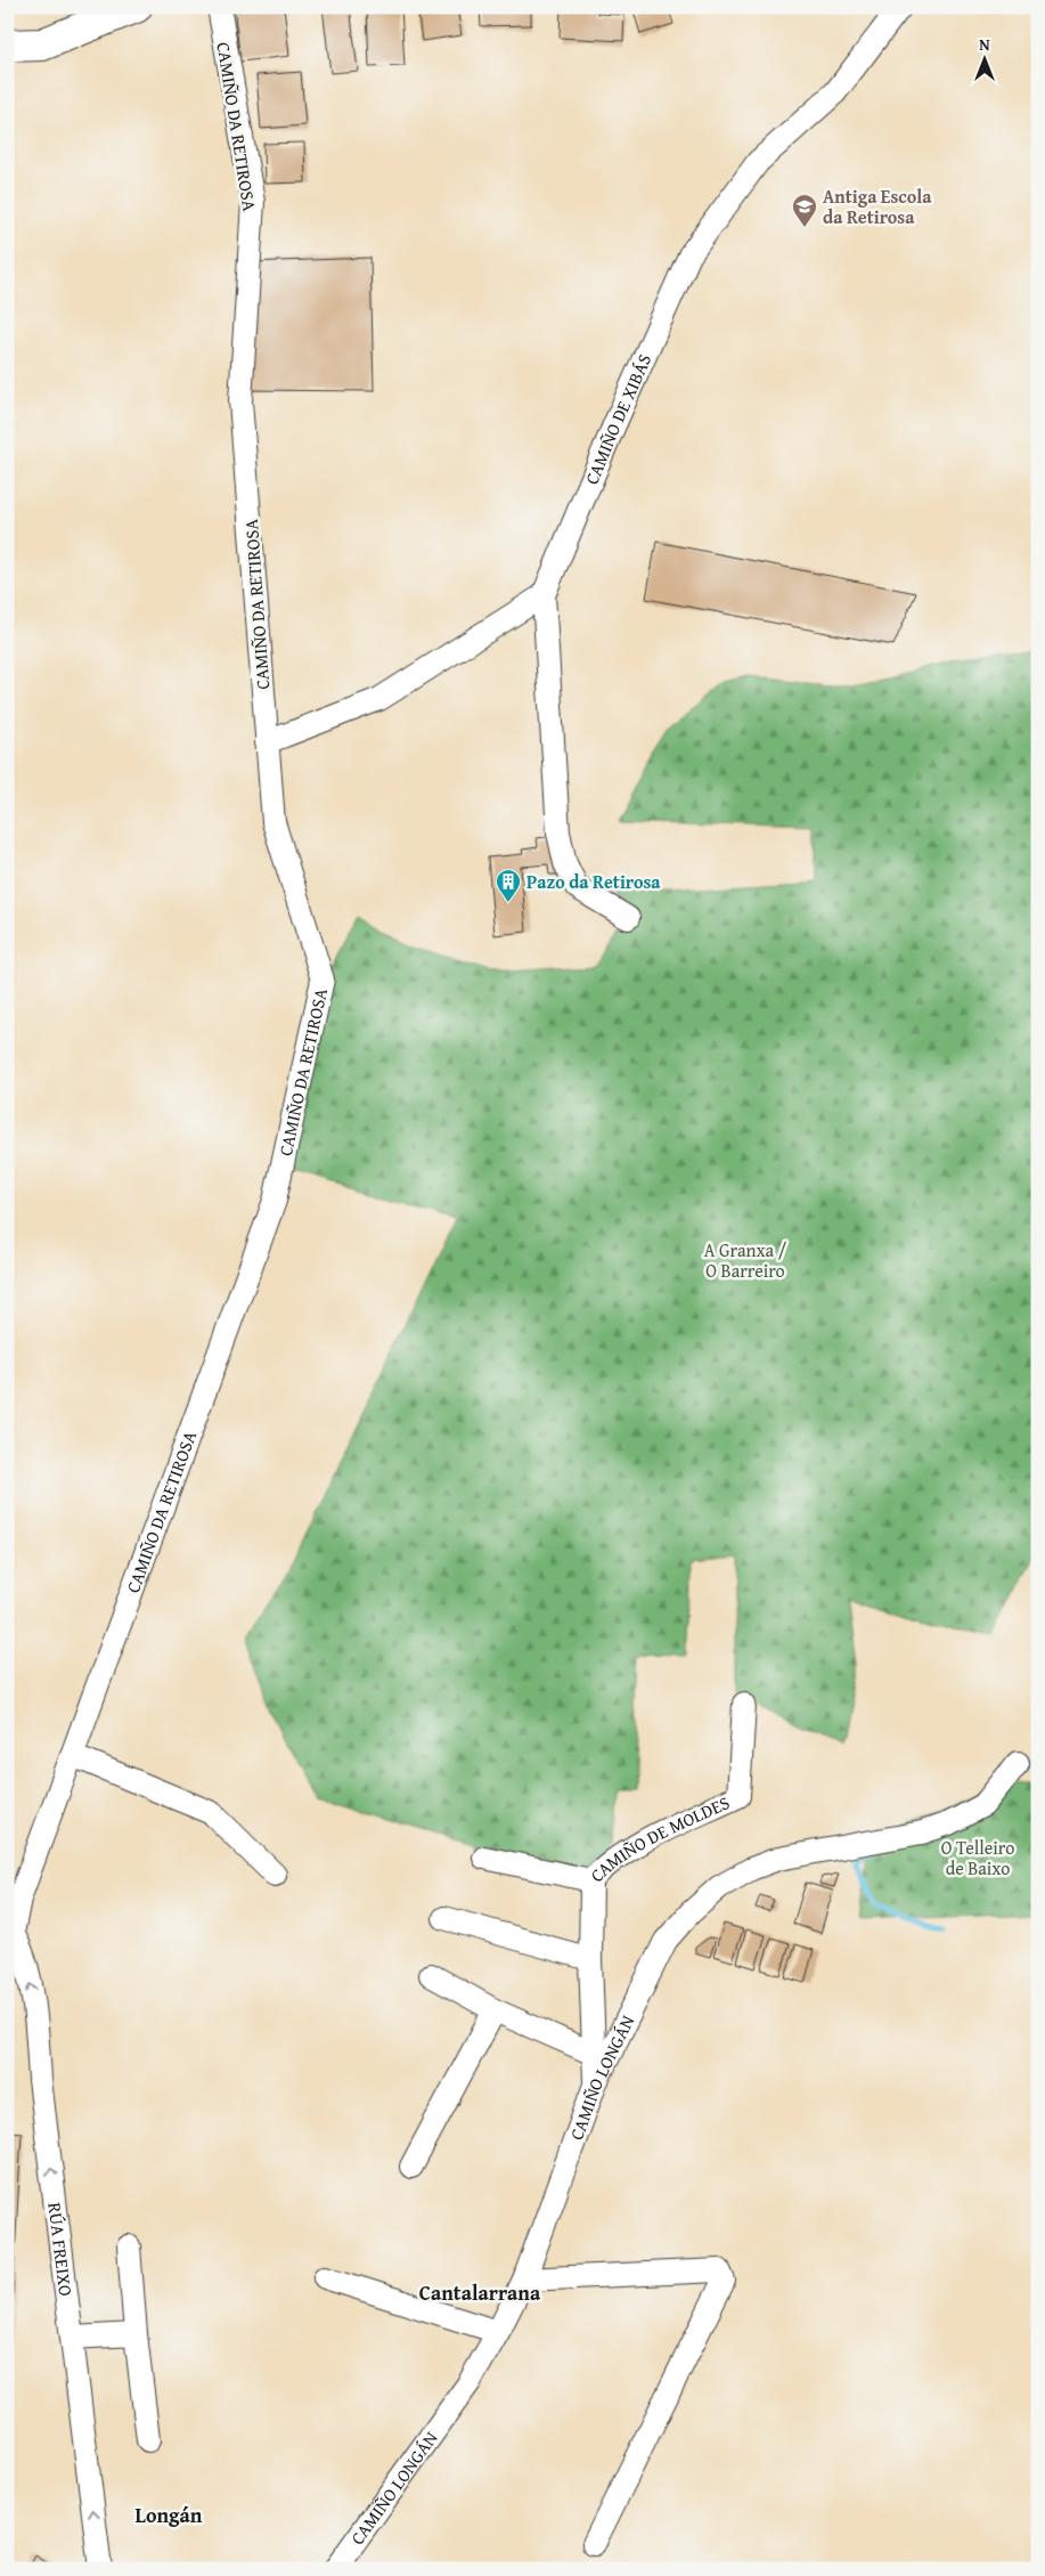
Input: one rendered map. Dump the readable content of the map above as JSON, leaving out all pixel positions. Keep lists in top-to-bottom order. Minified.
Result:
{"streets":{"street":["CAMIÑO DA RETIROSA","CAMIÑO DE XIBÁS","CAMIÑO DE MOLDES","CAMIÑO LONGÁN","RÚA FREIXO"]},"crossings":[["CAMIÑO DA RETIROSA","RÚA FREIXO"],["CAMIÑO DE MOLDES","CAMIÑO LONGÁN"]],"districts":["Cantalarrana","Longán"],"parks":["A Granxa / O Barreiro","O Telleiro de Baixo"],"places":{"school or university":["Antiga Escola da Retirosa"],"building":["Pazo da Retirosa"]},"north":"top"}
